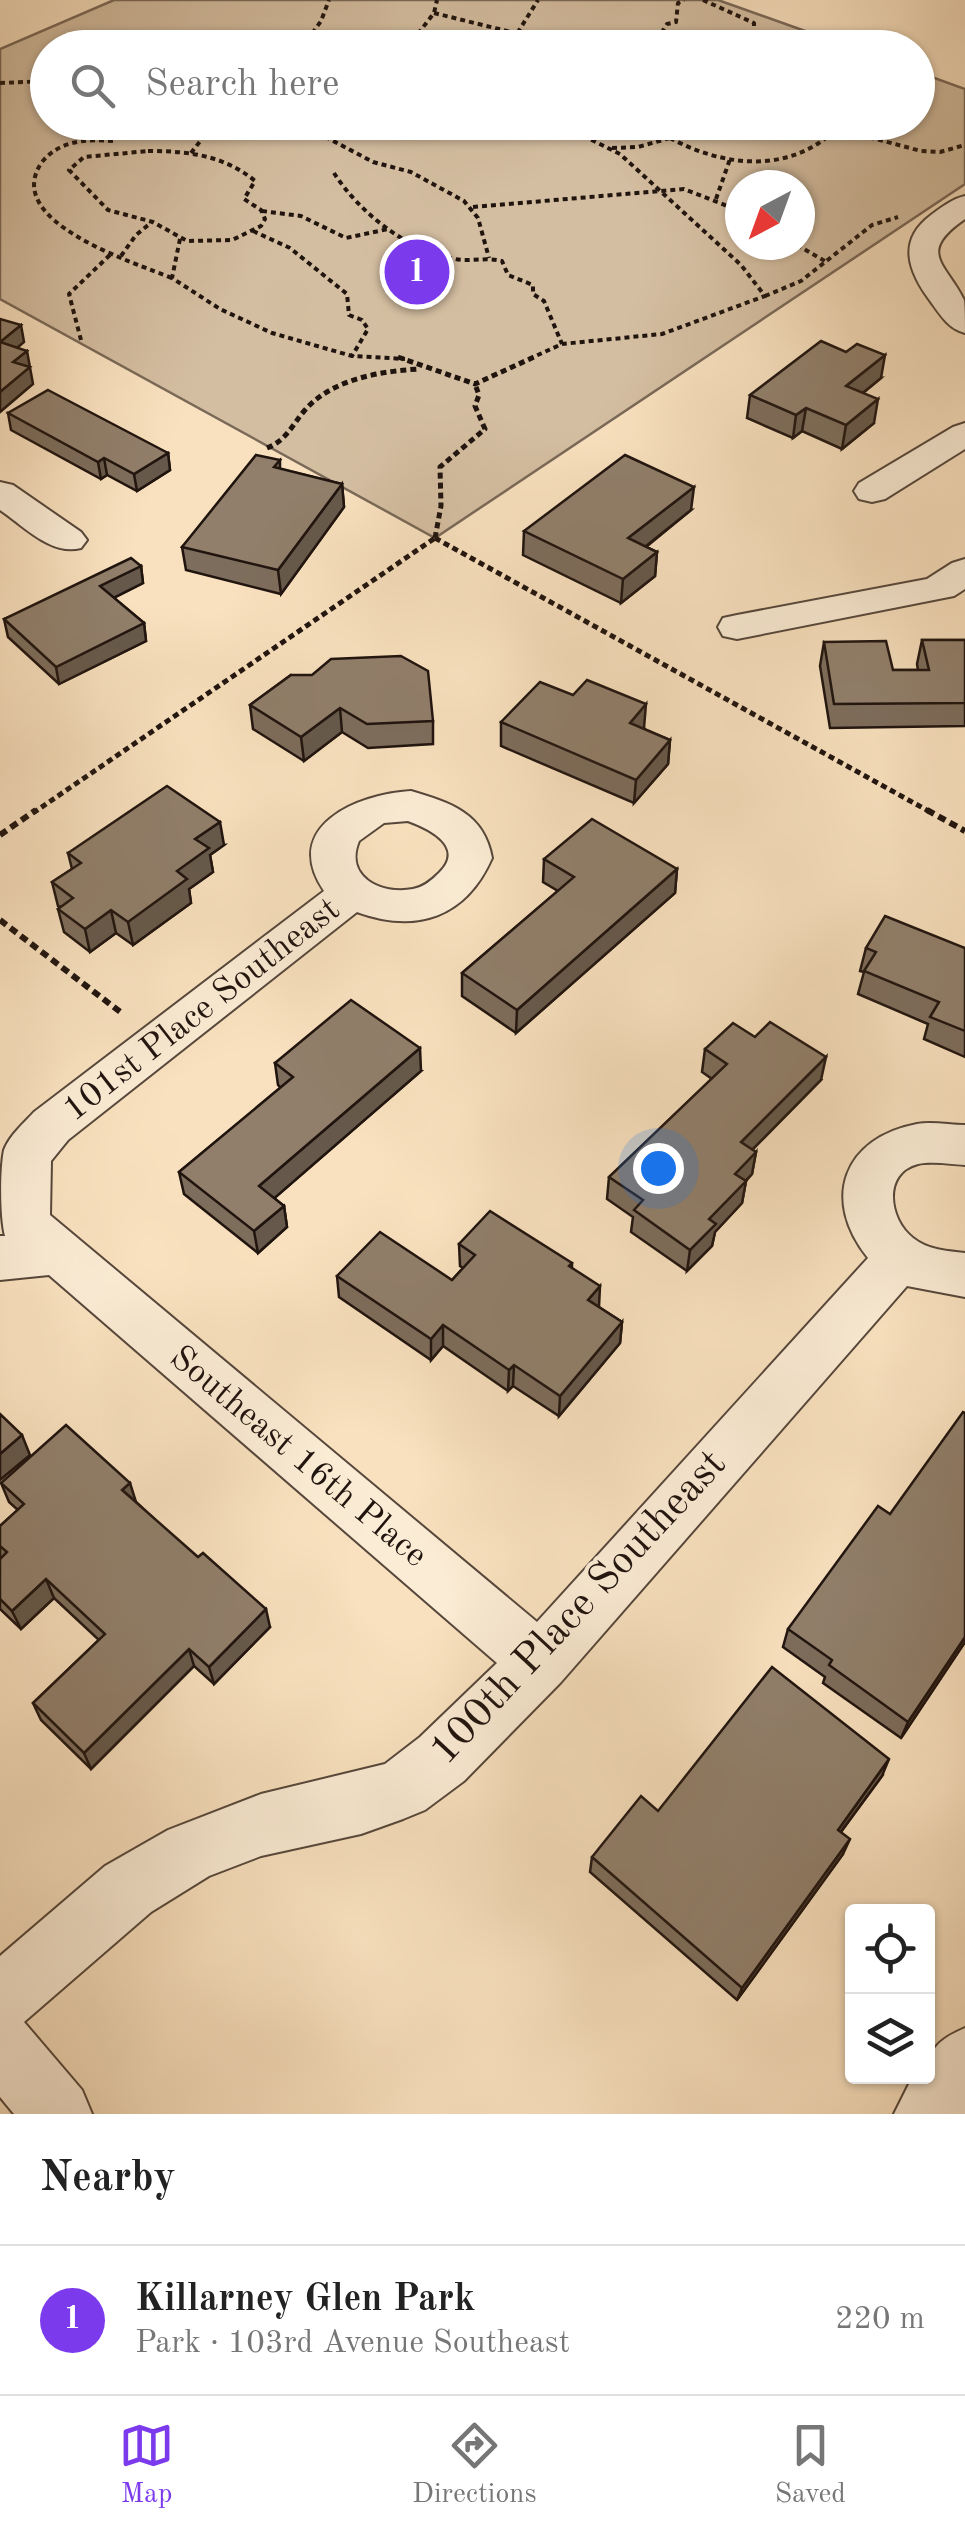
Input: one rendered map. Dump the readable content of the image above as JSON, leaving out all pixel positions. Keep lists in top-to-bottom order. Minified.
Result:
{"streets":{"street":["101st Place Southeast","Southeast 16th Place","100th Place Southeast"]},"crossings":[["101st Place Southeast","Southeast 16th Place"],["Southeast 16th Place","100th Place Southeast"]],"north":"bottom left","page":{"search":"Search here","pins":"1","heading":"Nearby","list":[{"mark":"1","name":"Killarney Glen Park","note":"Park · 103rd Avenue Southeast","value":"220 m"}],"nav":["Map","Directions","Saved"]}}
